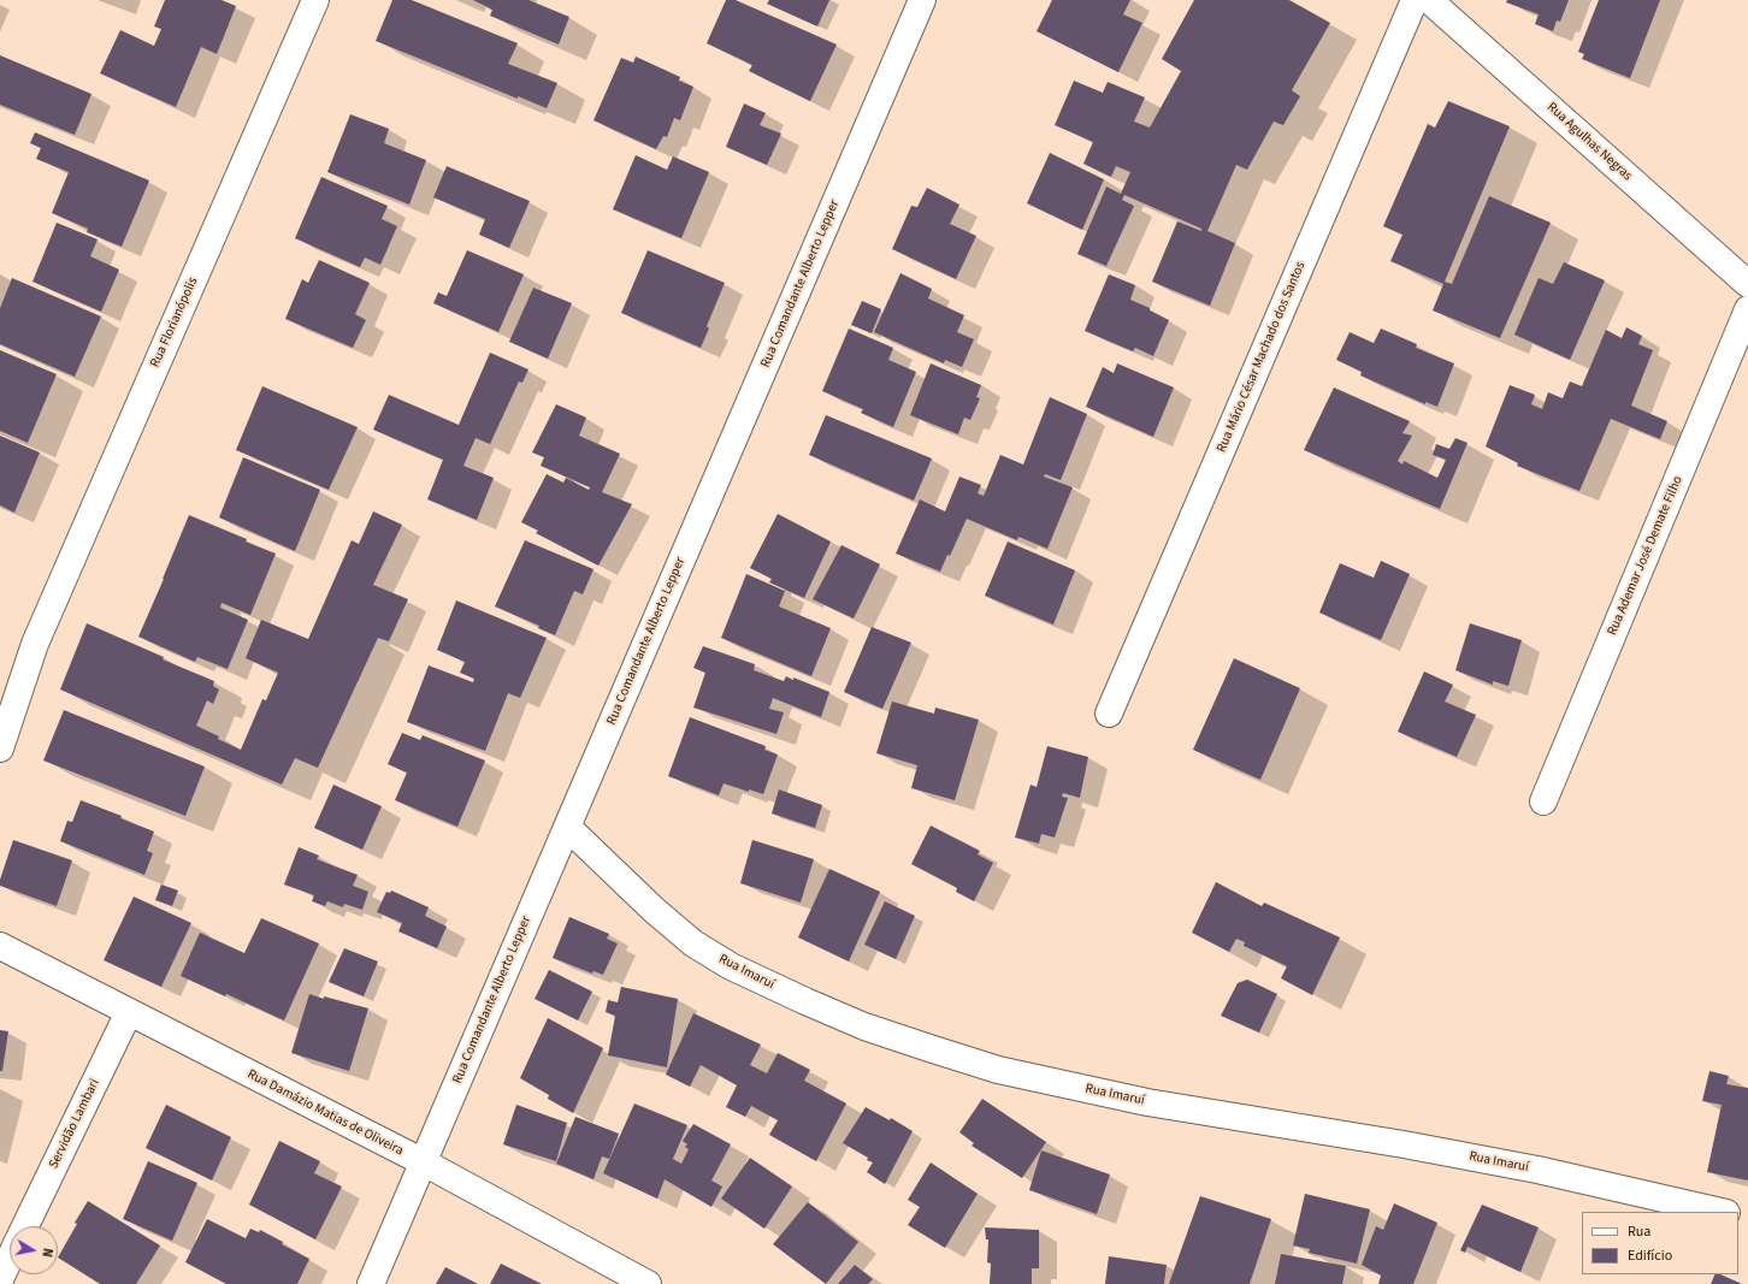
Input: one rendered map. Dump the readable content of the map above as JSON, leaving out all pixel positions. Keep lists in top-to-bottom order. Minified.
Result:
{"streets":{"street":["Rua Agulhas Negras","Rua Comandante Alberto Lepper","Rua Florianópolis","Rua Mário César Machado dos Santos","Rua Ademar José Demate Filho","Rua Imaruí","Rua Damázio Matias de Oliveira","Servidão Lambari"]},"crossings":[["Rua Comandante Alberto Lepper","Rua Imaruí"],["Rua Comandante Alberto Lepper","Rua Damázio Matias de Oliveira"],["Rua Damázio Matias de Oliveira","Servidão Lambari"]],"legend":["Rua","Edifício"],"north":"right"}
